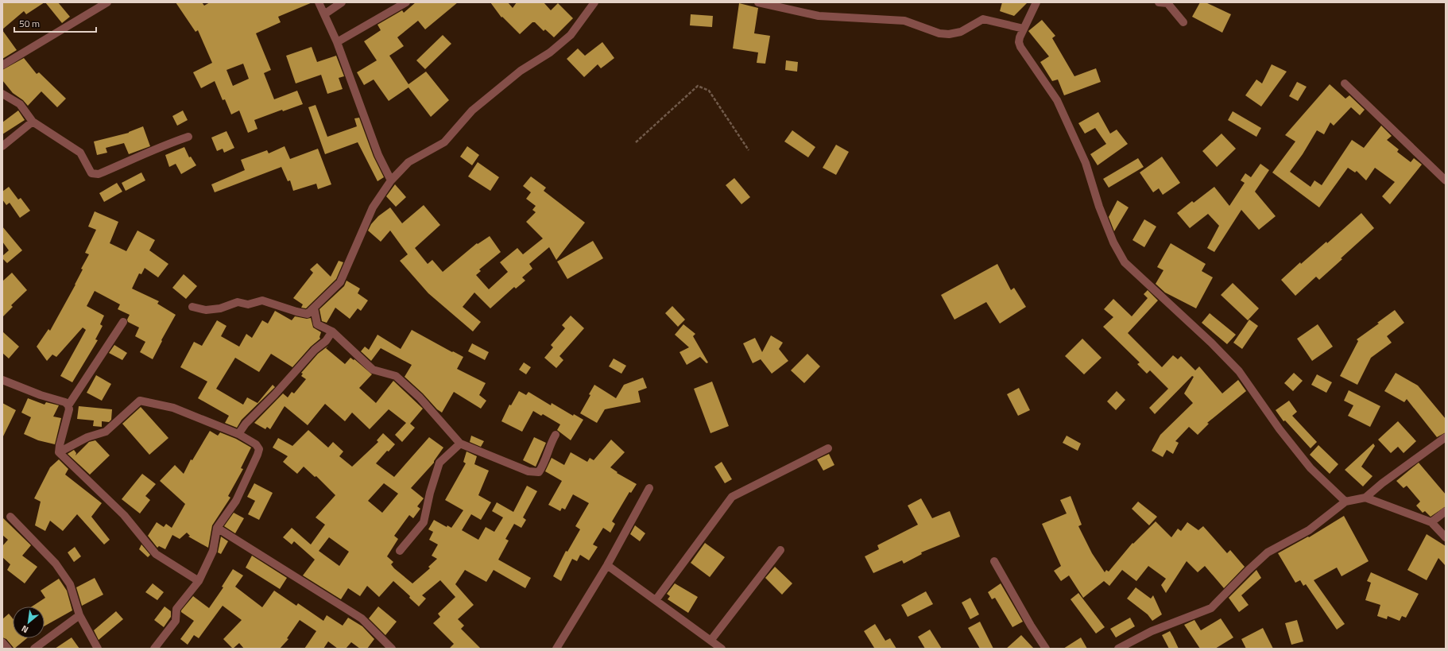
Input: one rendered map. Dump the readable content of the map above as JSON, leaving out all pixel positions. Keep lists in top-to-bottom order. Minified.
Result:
{"scale_bar":"50 m","north":"bottom left"}
